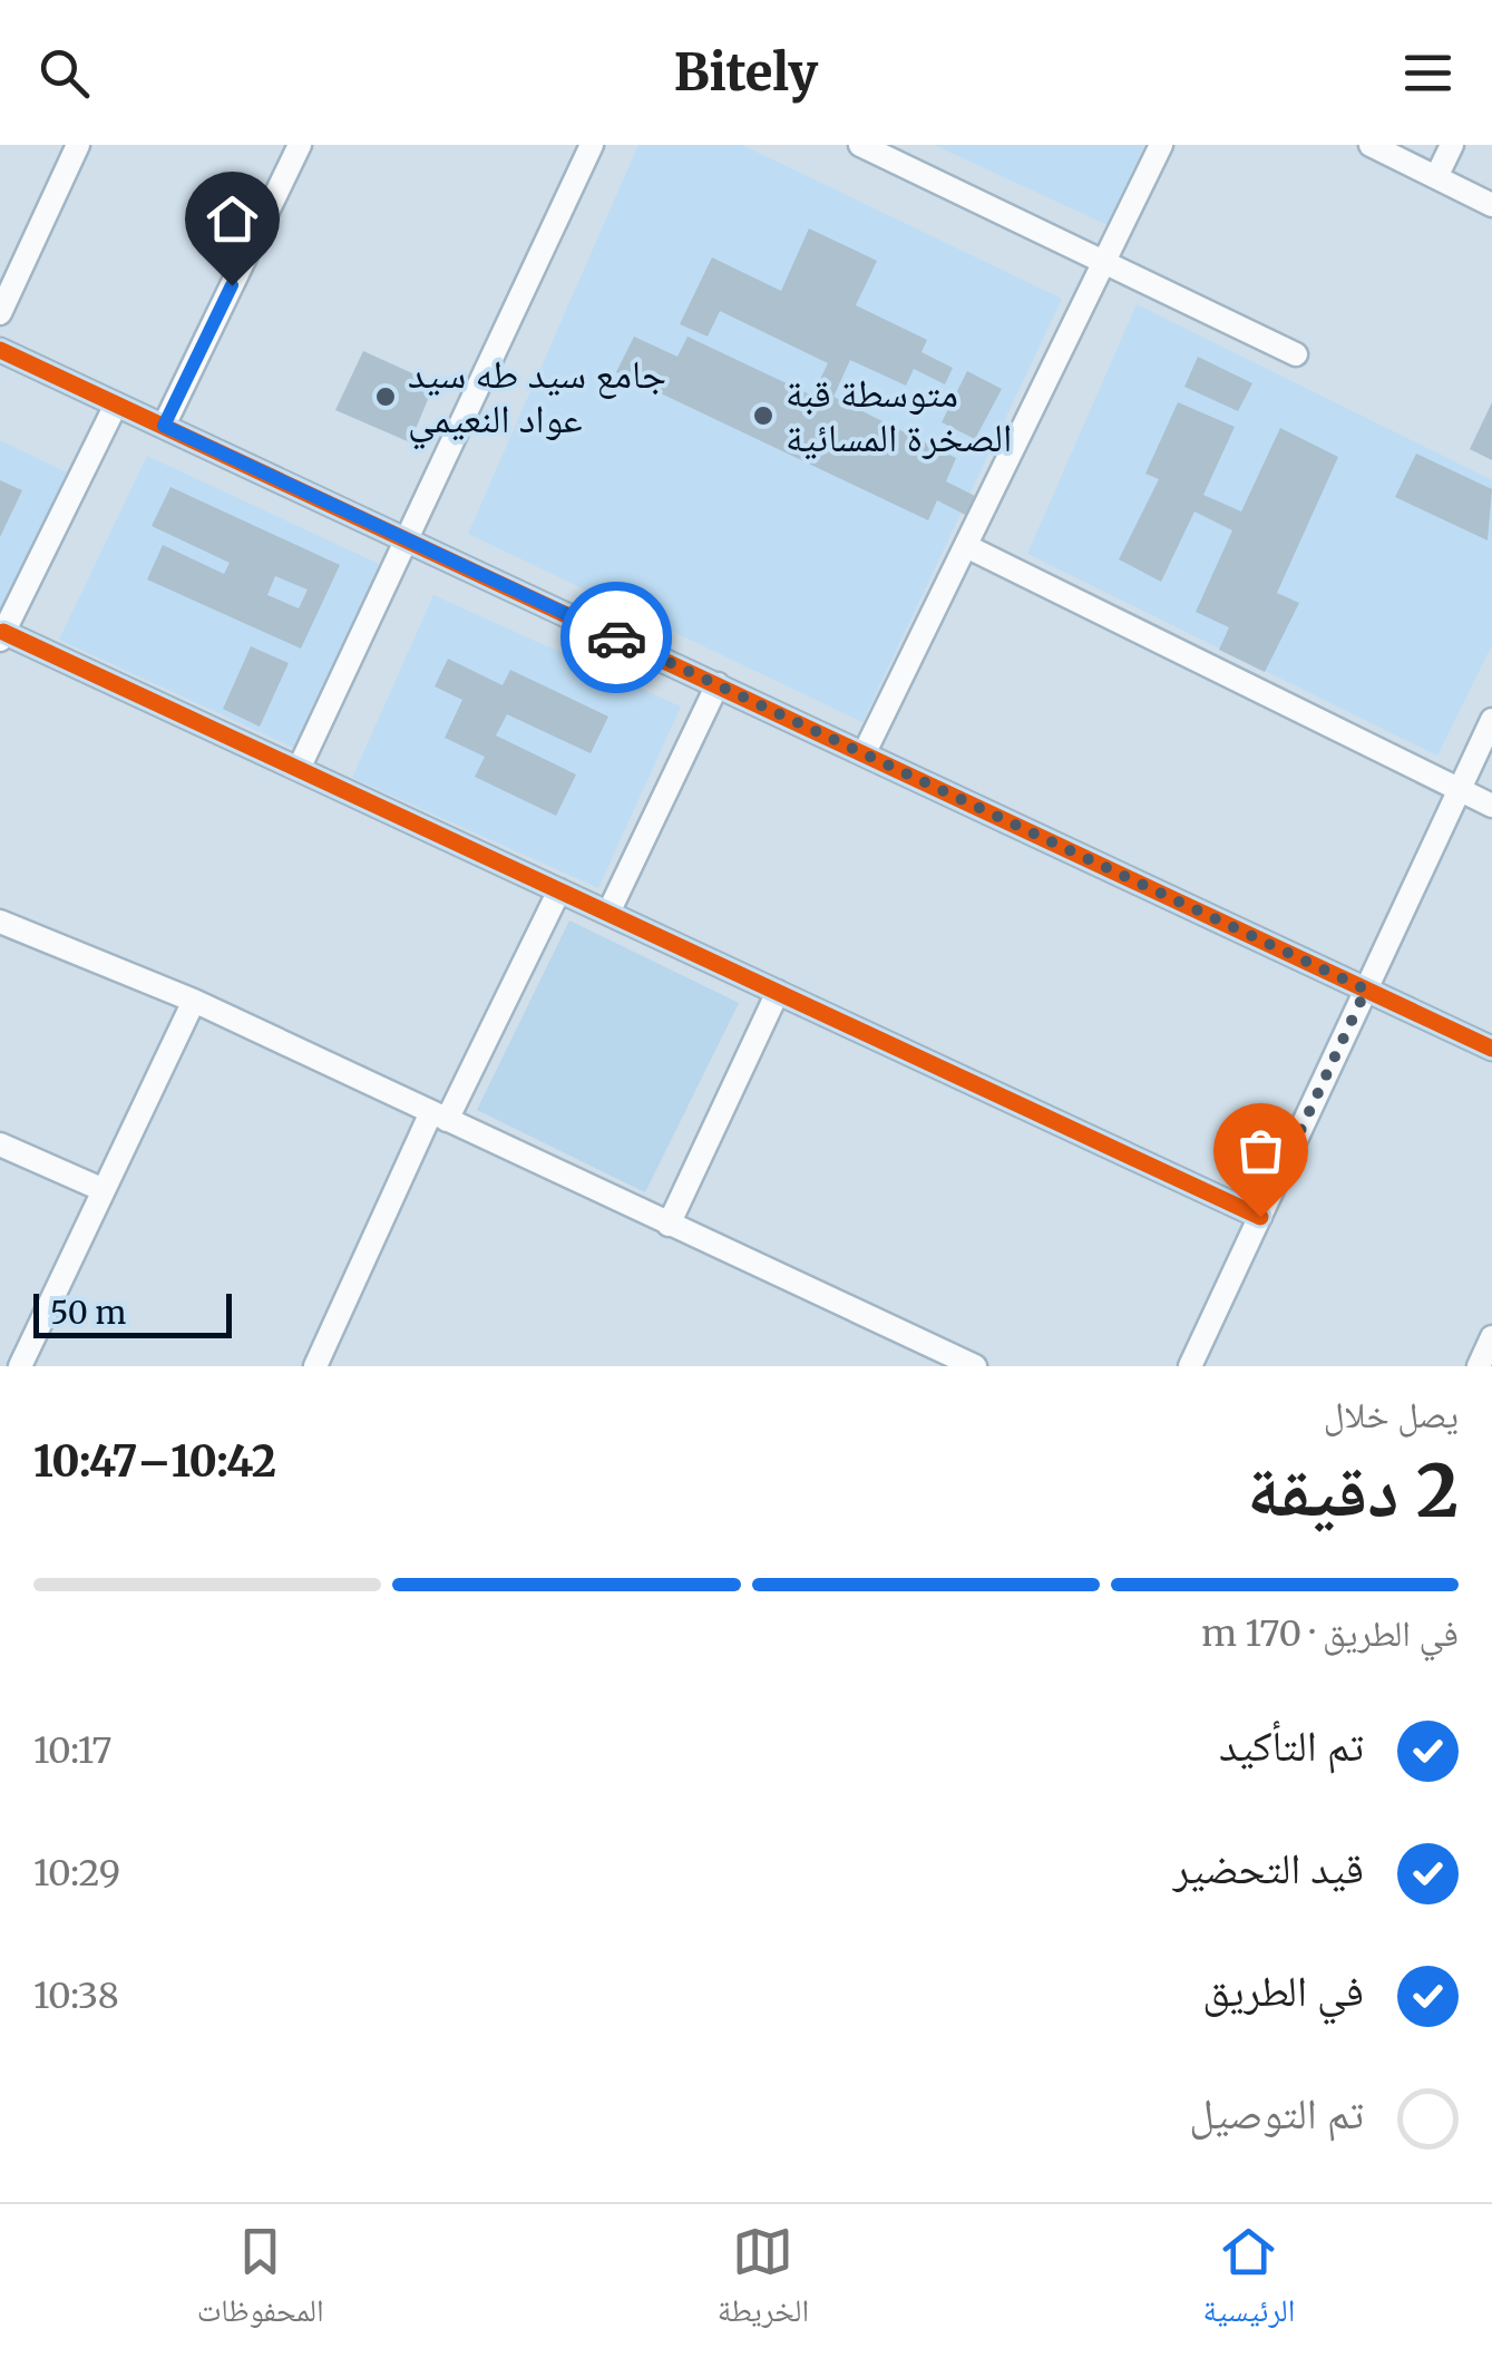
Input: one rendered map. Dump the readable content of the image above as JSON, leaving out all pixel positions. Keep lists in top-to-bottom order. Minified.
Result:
{"places":["جامع سيد طه سيد عواد النعيمي","متوسطة قبة الصخرة المسائية"],"scale_bar":"50 m","page":{"header":"Bitely","scale":"50 m","heading":["2 دقيقة","يصل خلال","10:42–10:47"],"bar":"في الطريق · 170 m","list":[["تم التأكيد","10:17"],["قيد التحضير","10:29"],["في الطريق","10:38"],"تم التوصيل"],"tabs":["الرئيسية","الخريطة","المحفوظات"]}}
